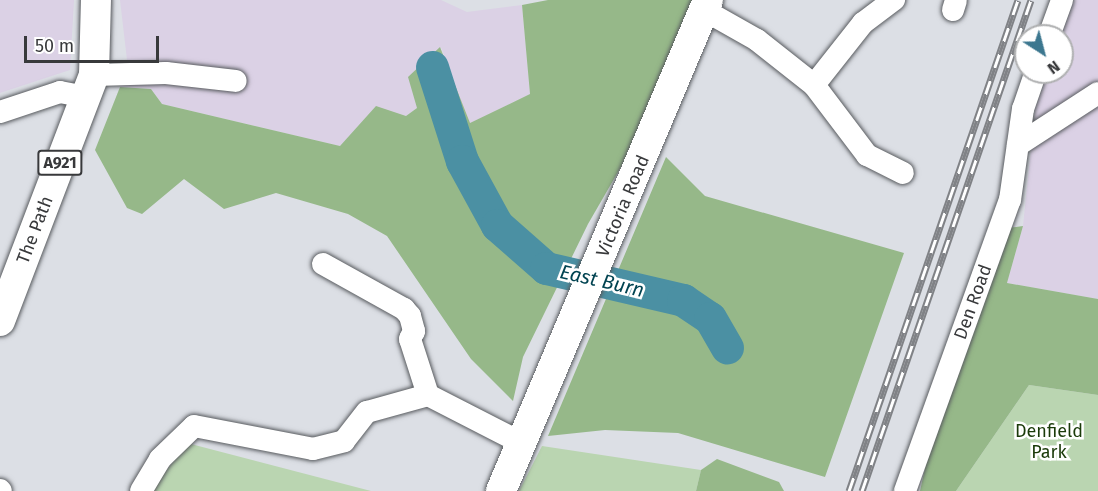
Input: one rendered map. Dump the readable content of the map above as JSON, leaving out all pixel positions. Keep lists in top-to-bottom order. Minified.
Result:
{"streets":{"main road":["A921","Victoria Road","The Path"],"street":["Den Road"]},"water":["East Burn"],"parks":["Denfield Park"],"scale_bar":"50 m","north":"bottom right"}
